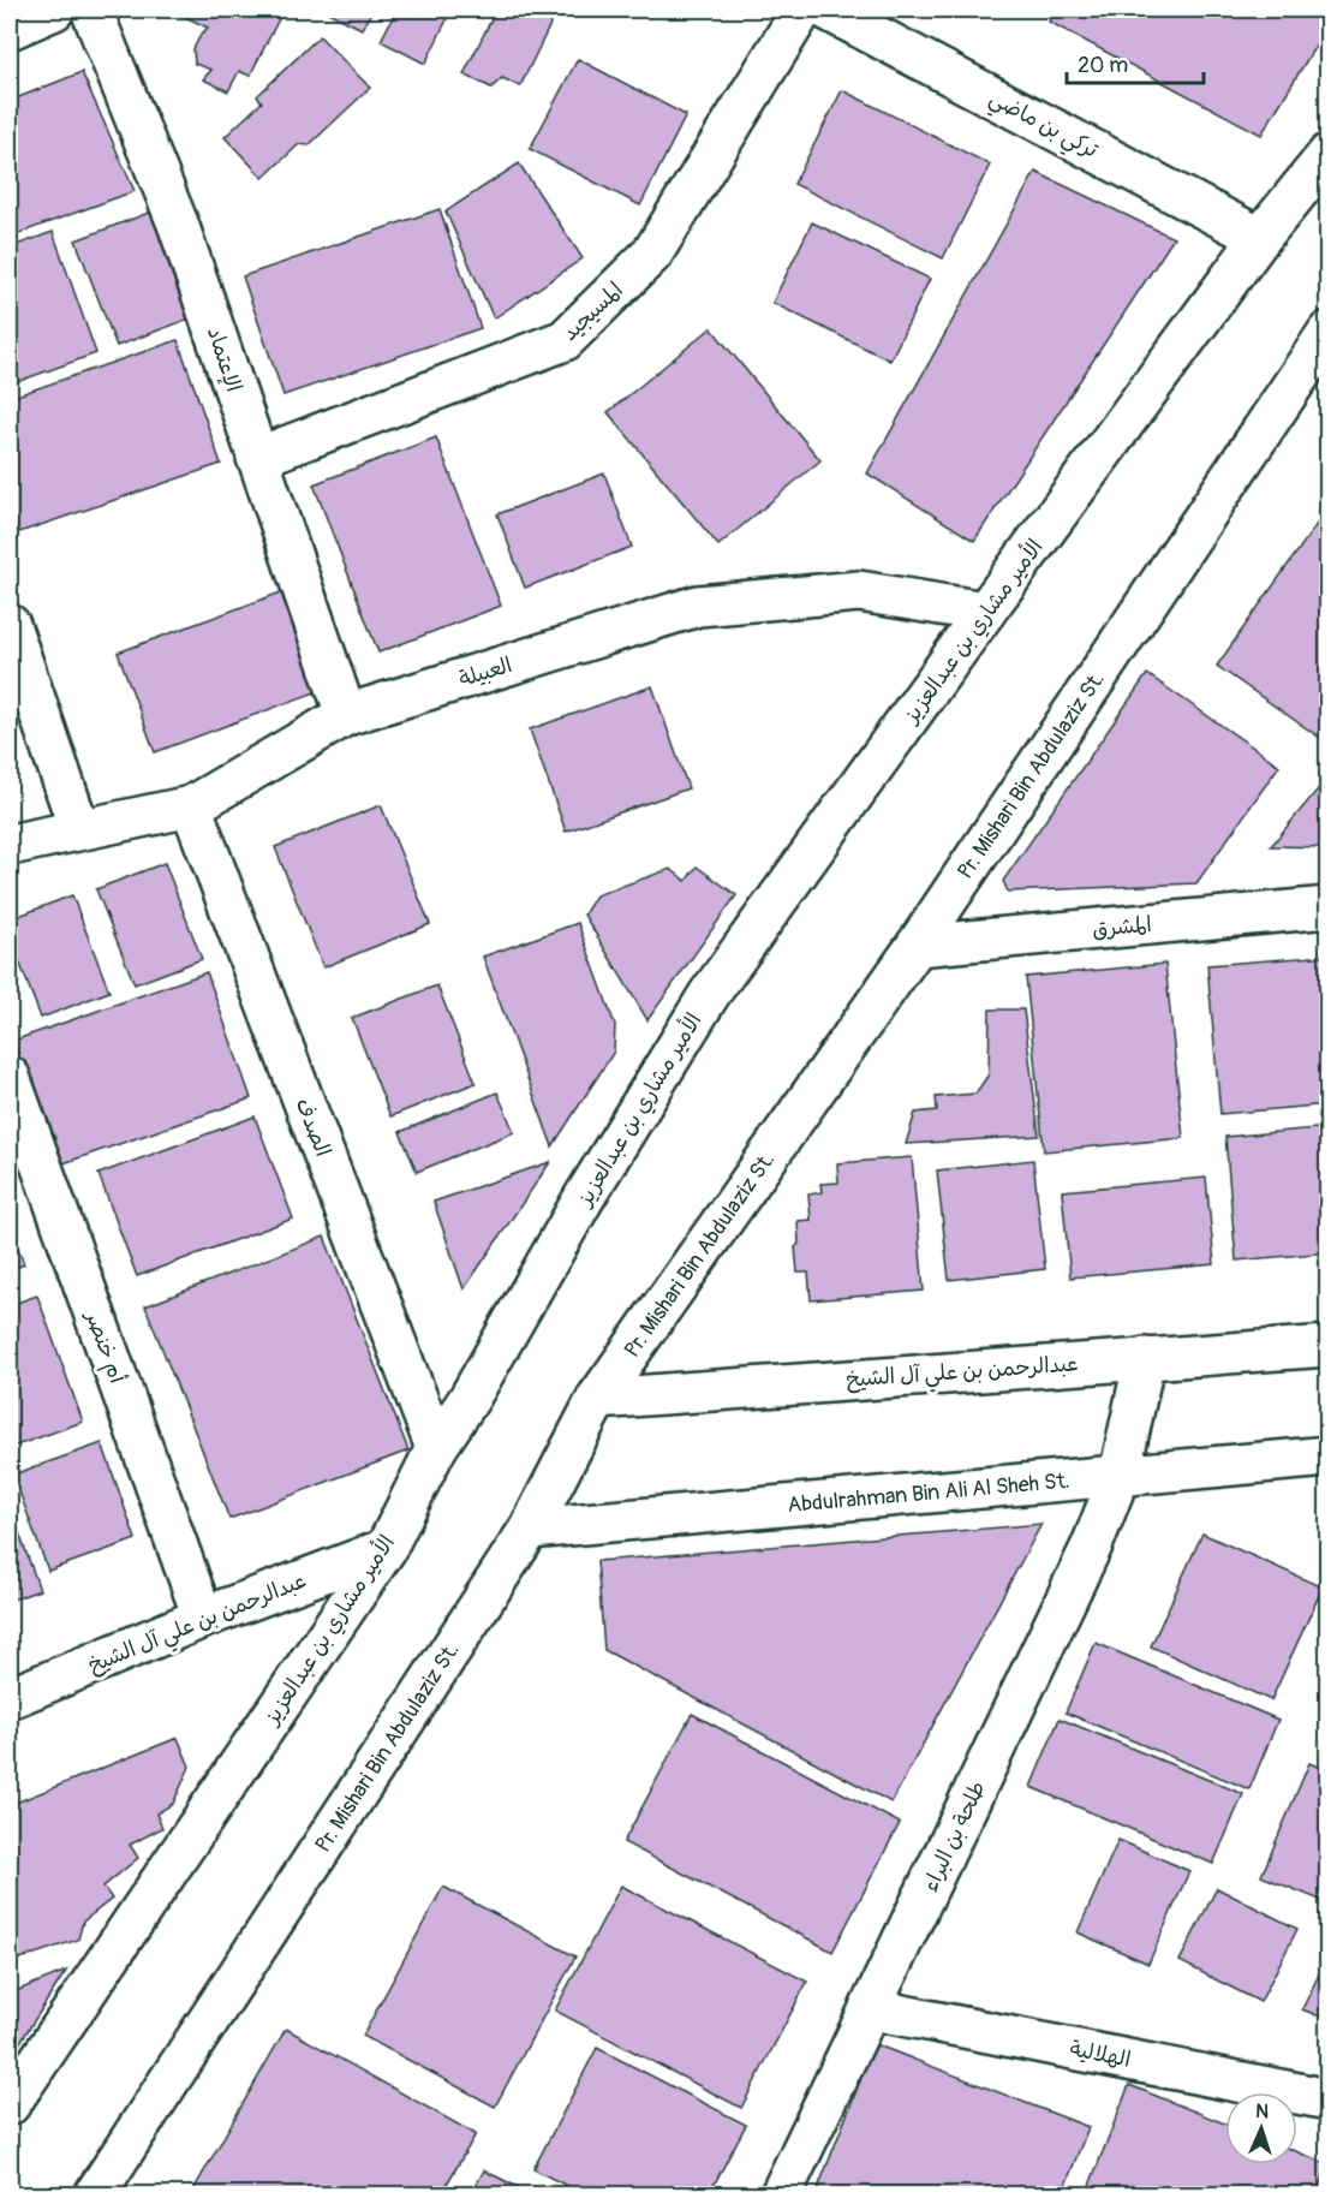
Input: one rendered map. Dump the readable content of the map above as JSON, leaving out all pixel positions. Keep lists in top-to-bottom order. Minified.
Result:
{"streets":{"street":["تركي بن ماضي","المسيجيد","الإعتماد","الأمير مشاري بن عبدالعزيز","العبيلة","Pr. Mishari Bin Abdulaziz St.","المشرق","الصدف","أم خنصر","عبدالرحمن بن علي آل الشيخ","Abdulrahman Bin Ali Al Sheh St.","طلحة بن البراء","الهلالية"]},"crossings":[["تركي بن ماضي","الأمير مشاري بن عبدالعزيز"],["المسيجيد","الإعتماد"],["الإعتماد","العبيلة"],["الأمير مشاري بن عبدالعزيز","العبيلة"],["الأمير مشاري بن عبدالعزيز","الصدف"],["الأمير مشاري بن عبدالعزيز","عبدالرحمن بن علي آل الشيخ"],["العبيلة","الصدف"],["Pr. Mishari Bin Abdulaziz St.","المشرق"],["Pr. Mishari Bin Abdulaziz St.","عبدالرحمن بن علي آل الشيخ"],["Pr. Mishari Bin Abdulaziz St.","Abdulrahman Bin Ali Al Sheh St."],["أم خنصر","عبدالرحمن بن علي آل الشيخ"],["عبدالرحمن بن علي آل الشيخ","طلحة بن البراء"],["Abdulrahman Bin Ali Al Sheh St.","طلحة بن البراء"],["طلحة بن البراء","الهلالية"]],"scale_bar":"20 m","north":"top"}
